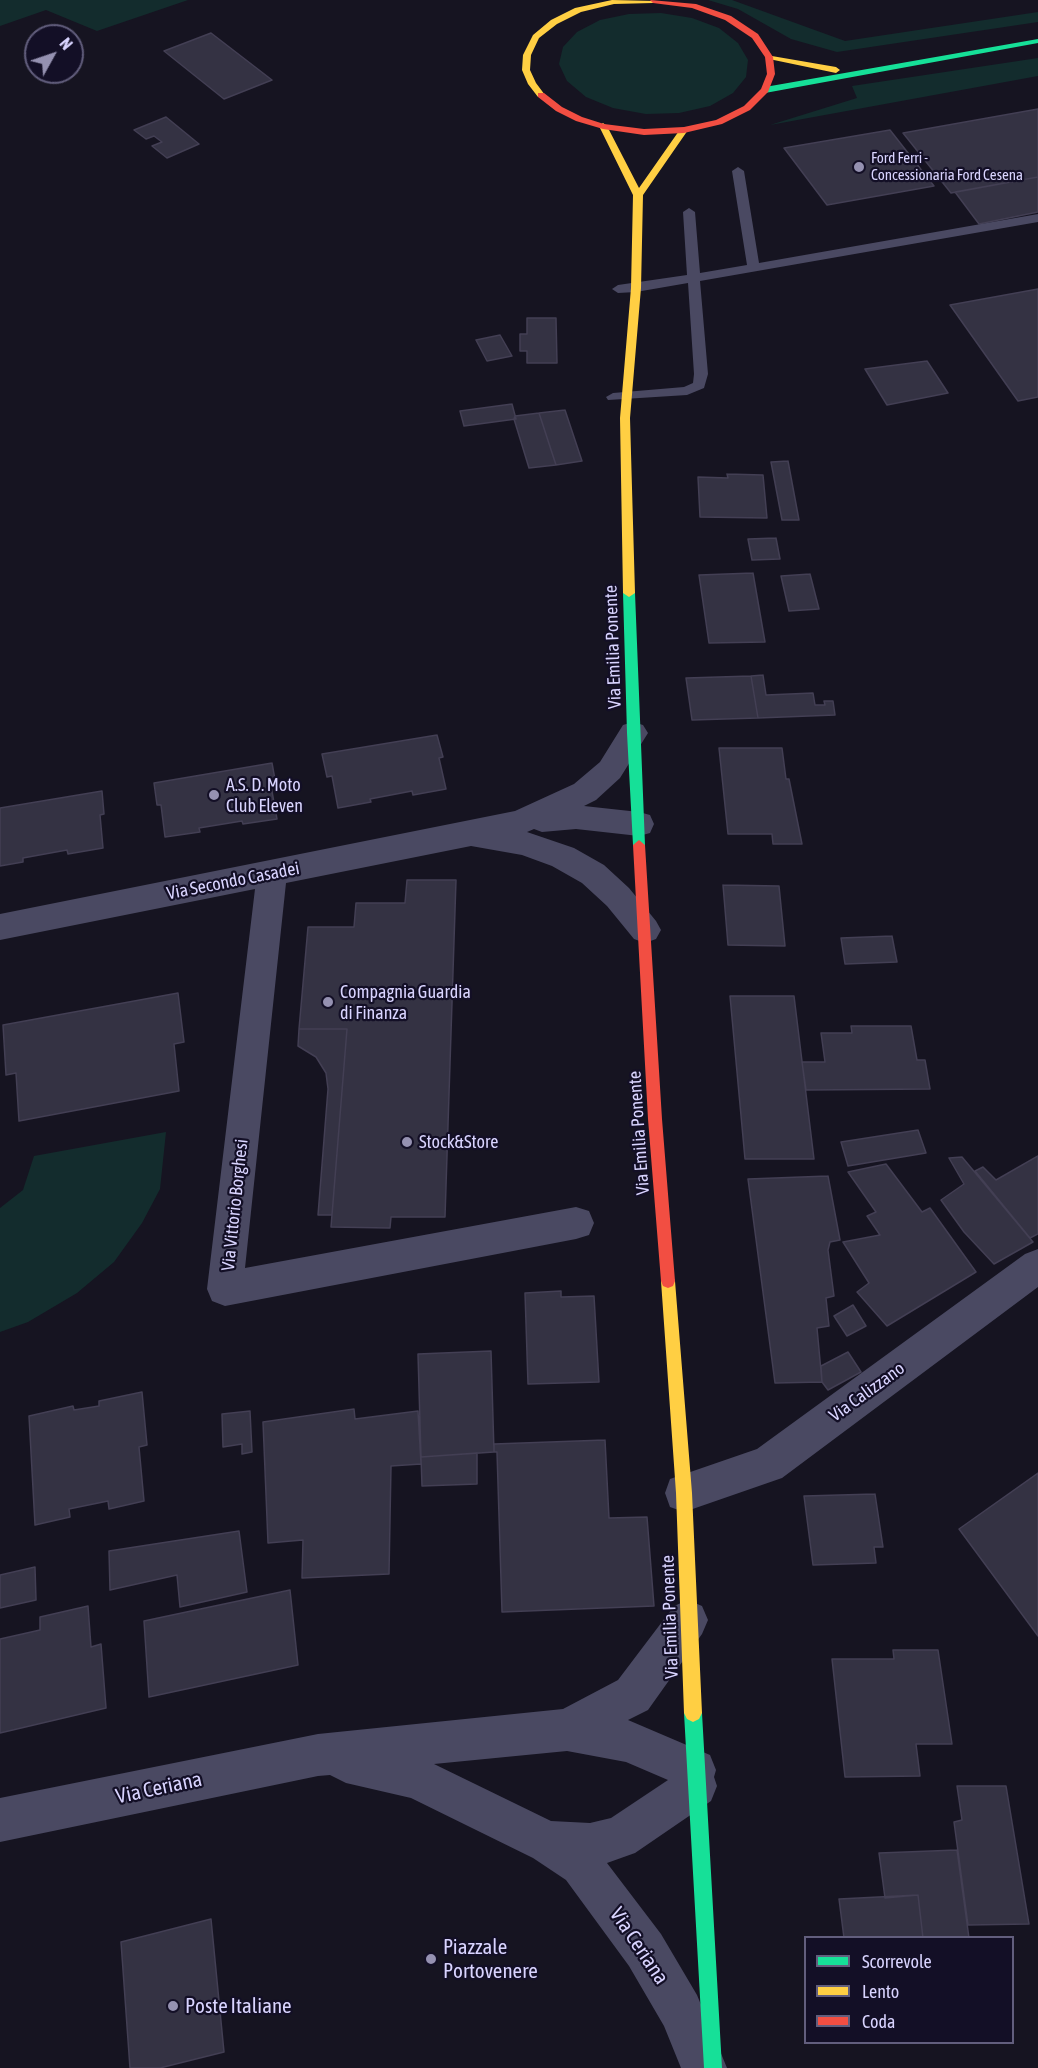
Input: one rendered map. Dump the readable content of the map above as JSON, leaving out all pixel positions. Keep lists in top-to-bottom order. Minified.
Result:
{"streets":{"main road":["Via Emilia Ponente"],"street":["Via Secondo Casadei","Via Vittorio Borghesi","Via Calizzano","Via Ceriana"]},"crossings":[["Via Emilia Ponente","Via Secondo Casadei"],["Via Emilia Ponente","Via Calizzano"],["Via Emilia Ponente","Via Ceriana"],["Via Secondo Casadei","Via Vittorio Borghesi"]],"places":["Ford Ferri - Concessionaria Ford Cesena","A.S. D. Moto Club Eleven","Compagnia Guardia di Finanza","Stock&Store","Piazzale Portovenere","Poste Italiane"],"legend":["Scorrevole","Lento","Coda"],"north":"top right"}
